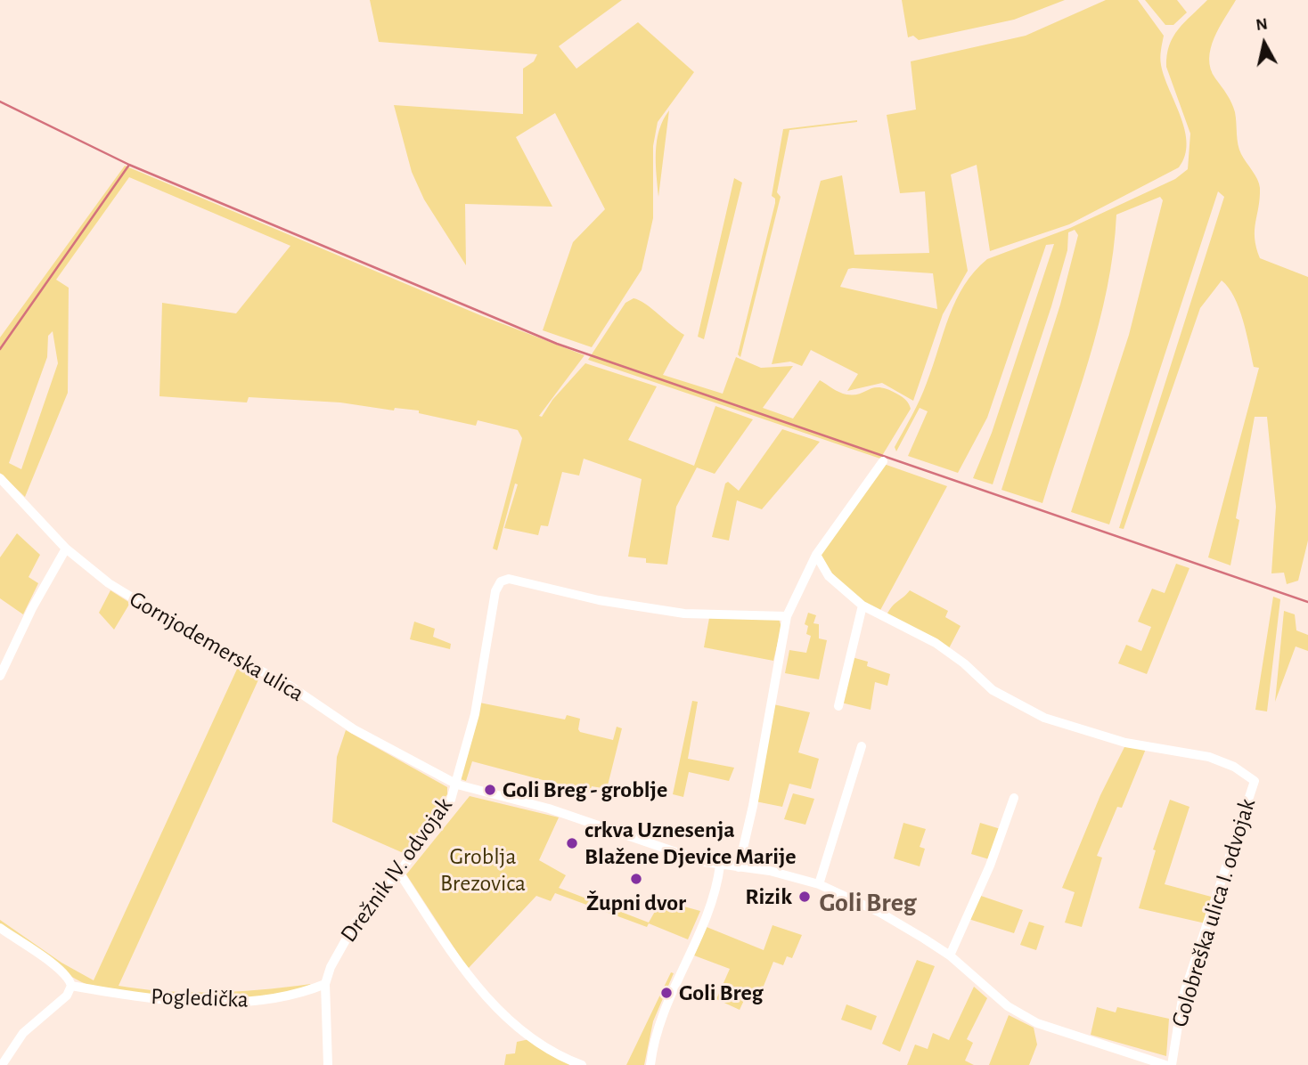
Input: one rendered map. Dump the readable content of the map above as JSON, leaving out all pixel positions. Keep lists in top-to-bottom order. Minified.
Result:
{"streets":{"street":["Gornjodemerska ulica","Drežnik IV. odvojak","Golobreška ulica I. odvojak","Pogledička"]},"crossings":[["Gornjodemerska ulica","Drežnik IV. odvojak"],["Drežnik IV. odvojak","Pogledička"]],"districts":["Goli Breg"],"parks":["Groblja Brezovica"],"places":["Goli Breg - groblje","crkva Uznesenja Blažene Djevice Marije","Župni dvor","Rizik","Goli Breg"],"north":"top"}
